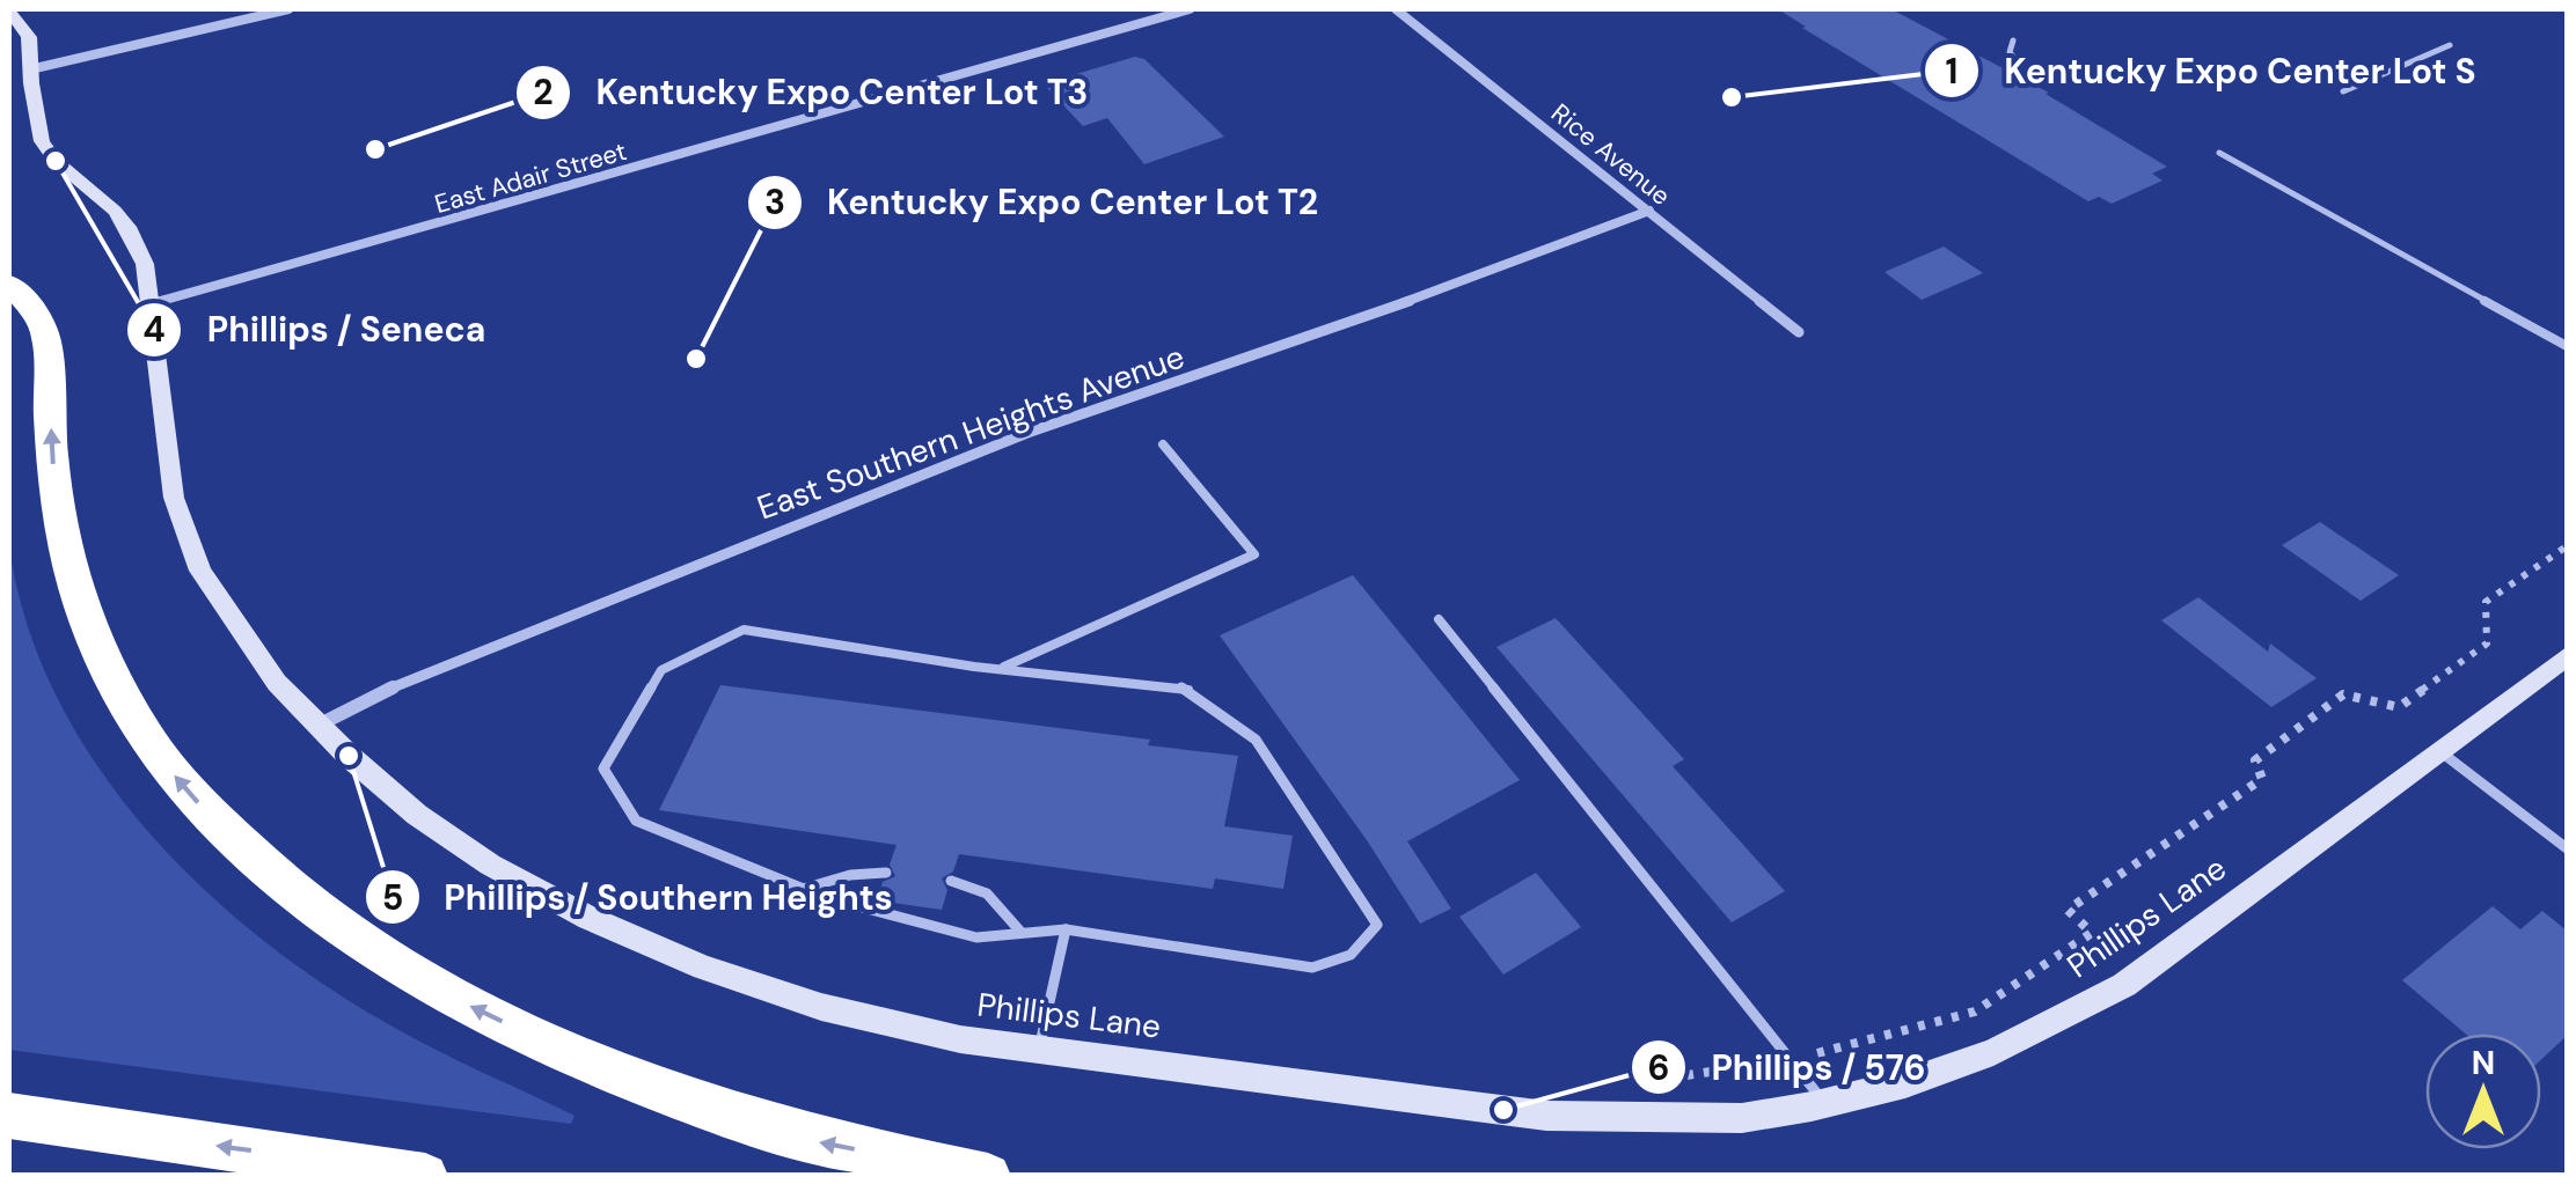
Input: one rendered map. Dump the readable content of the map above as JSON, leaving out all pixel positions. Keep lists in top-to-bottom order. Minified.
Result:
{"streets":{"main road":["Phillips Lane"],"street":["Rice Avenue","East Adair Street","East Southern Heights Avenue"]},"crossings":[["Rice Avenue","East Southern Heights Avenue"],["East Adair Street","Phillips Lane"],["East Southern Heights Avenue","Phillips Lane"]],"places":["Kentucky Expo Center Lot S","Kentucky Expo Center Lot T3","Phillips / Seneca","Kentucky Expo Center Lot T2","Phillips / Southern Heights","Phillips / 576"],"north":"top"}
